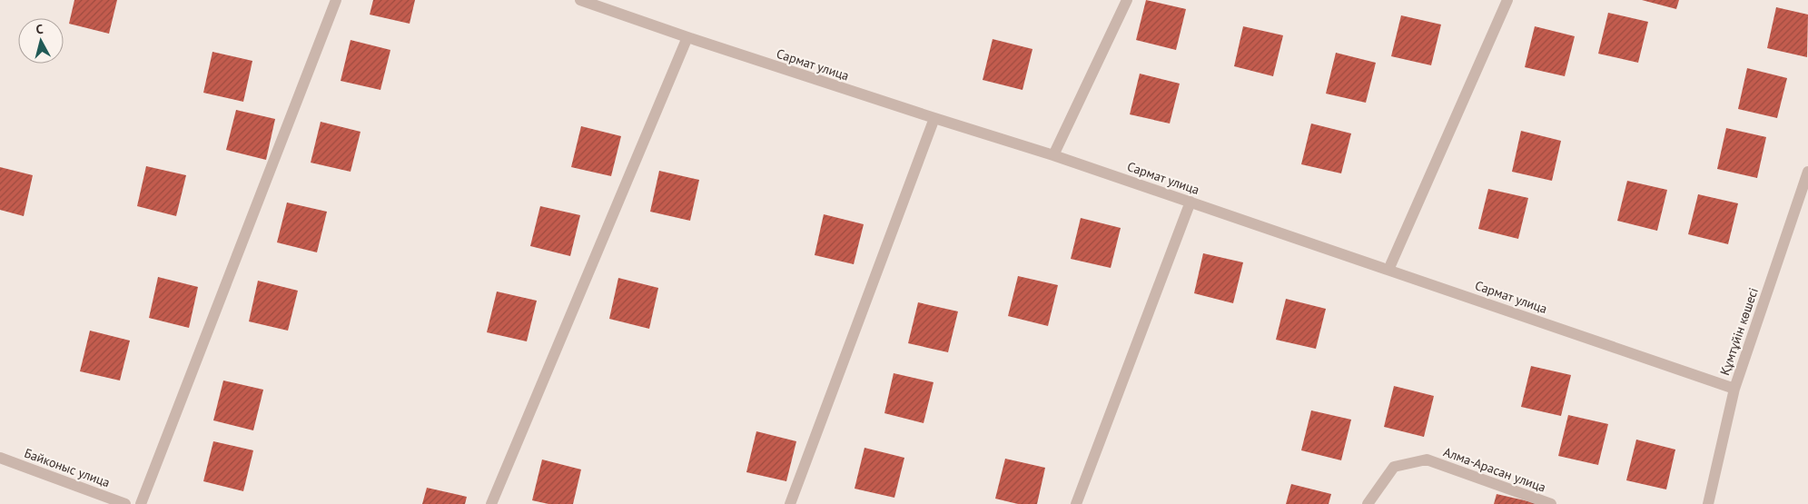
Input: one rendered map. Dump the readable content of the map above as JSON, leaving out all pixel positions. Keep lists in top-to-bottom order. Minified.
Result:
{"streets":{"street":["Сармат улица","Құмтұйiн көшесі","Байконыс улица","Алма-Арасан улица"]},"crossings":[["Сармат улица","Құмтұйiн көшесі"]],"north":"top"}
